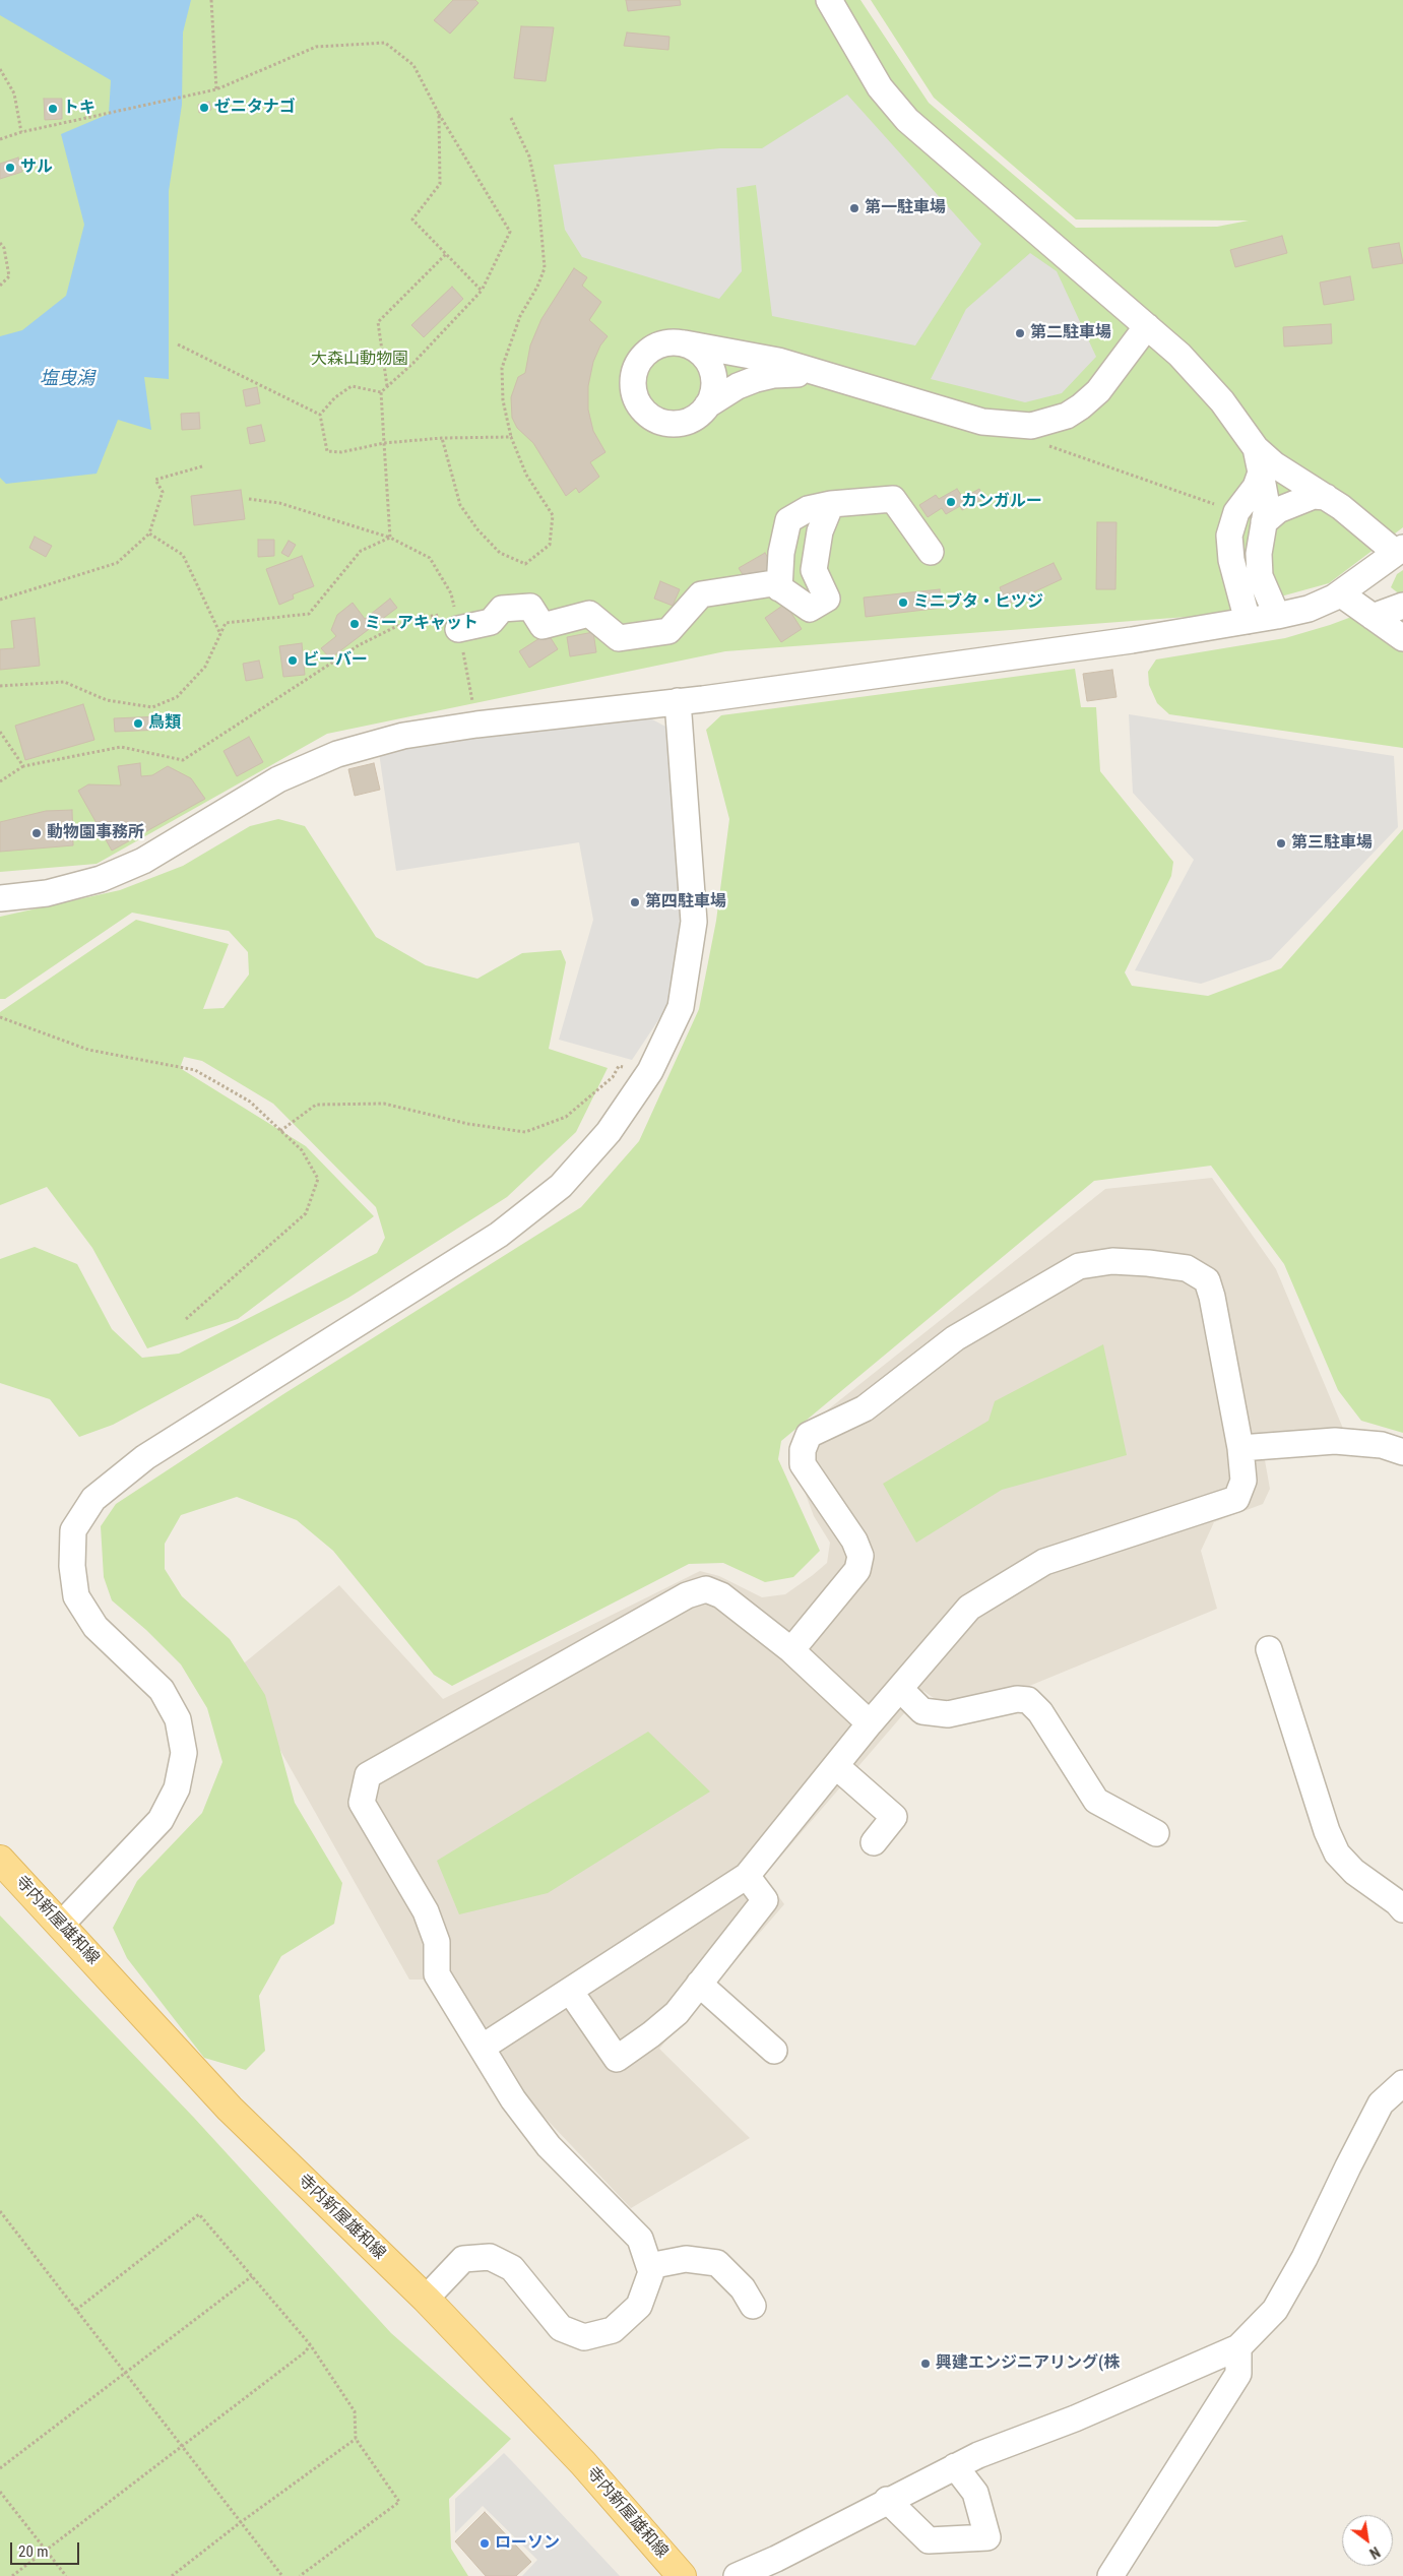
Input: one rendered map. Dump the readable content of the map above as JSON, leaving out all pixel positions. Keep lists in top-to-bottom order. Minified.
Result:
{"streets":{"main road":["寺内新屋雄和線"]},"water":["塩曳潟"],"parks":["大森山動物園"],"places":["ゼニタナゴ","トキ","サル","第一駐車場","第二駐車場","カンガルー","ミニブタ・ヒツジ","ミーアキャット","ビーバー","鳥類","動物園事務所","第三駐車場","第四駐車場","興建エンジニアリング(株","ローソン"],"scale_bar":"20 m","north":"bottom right"}
